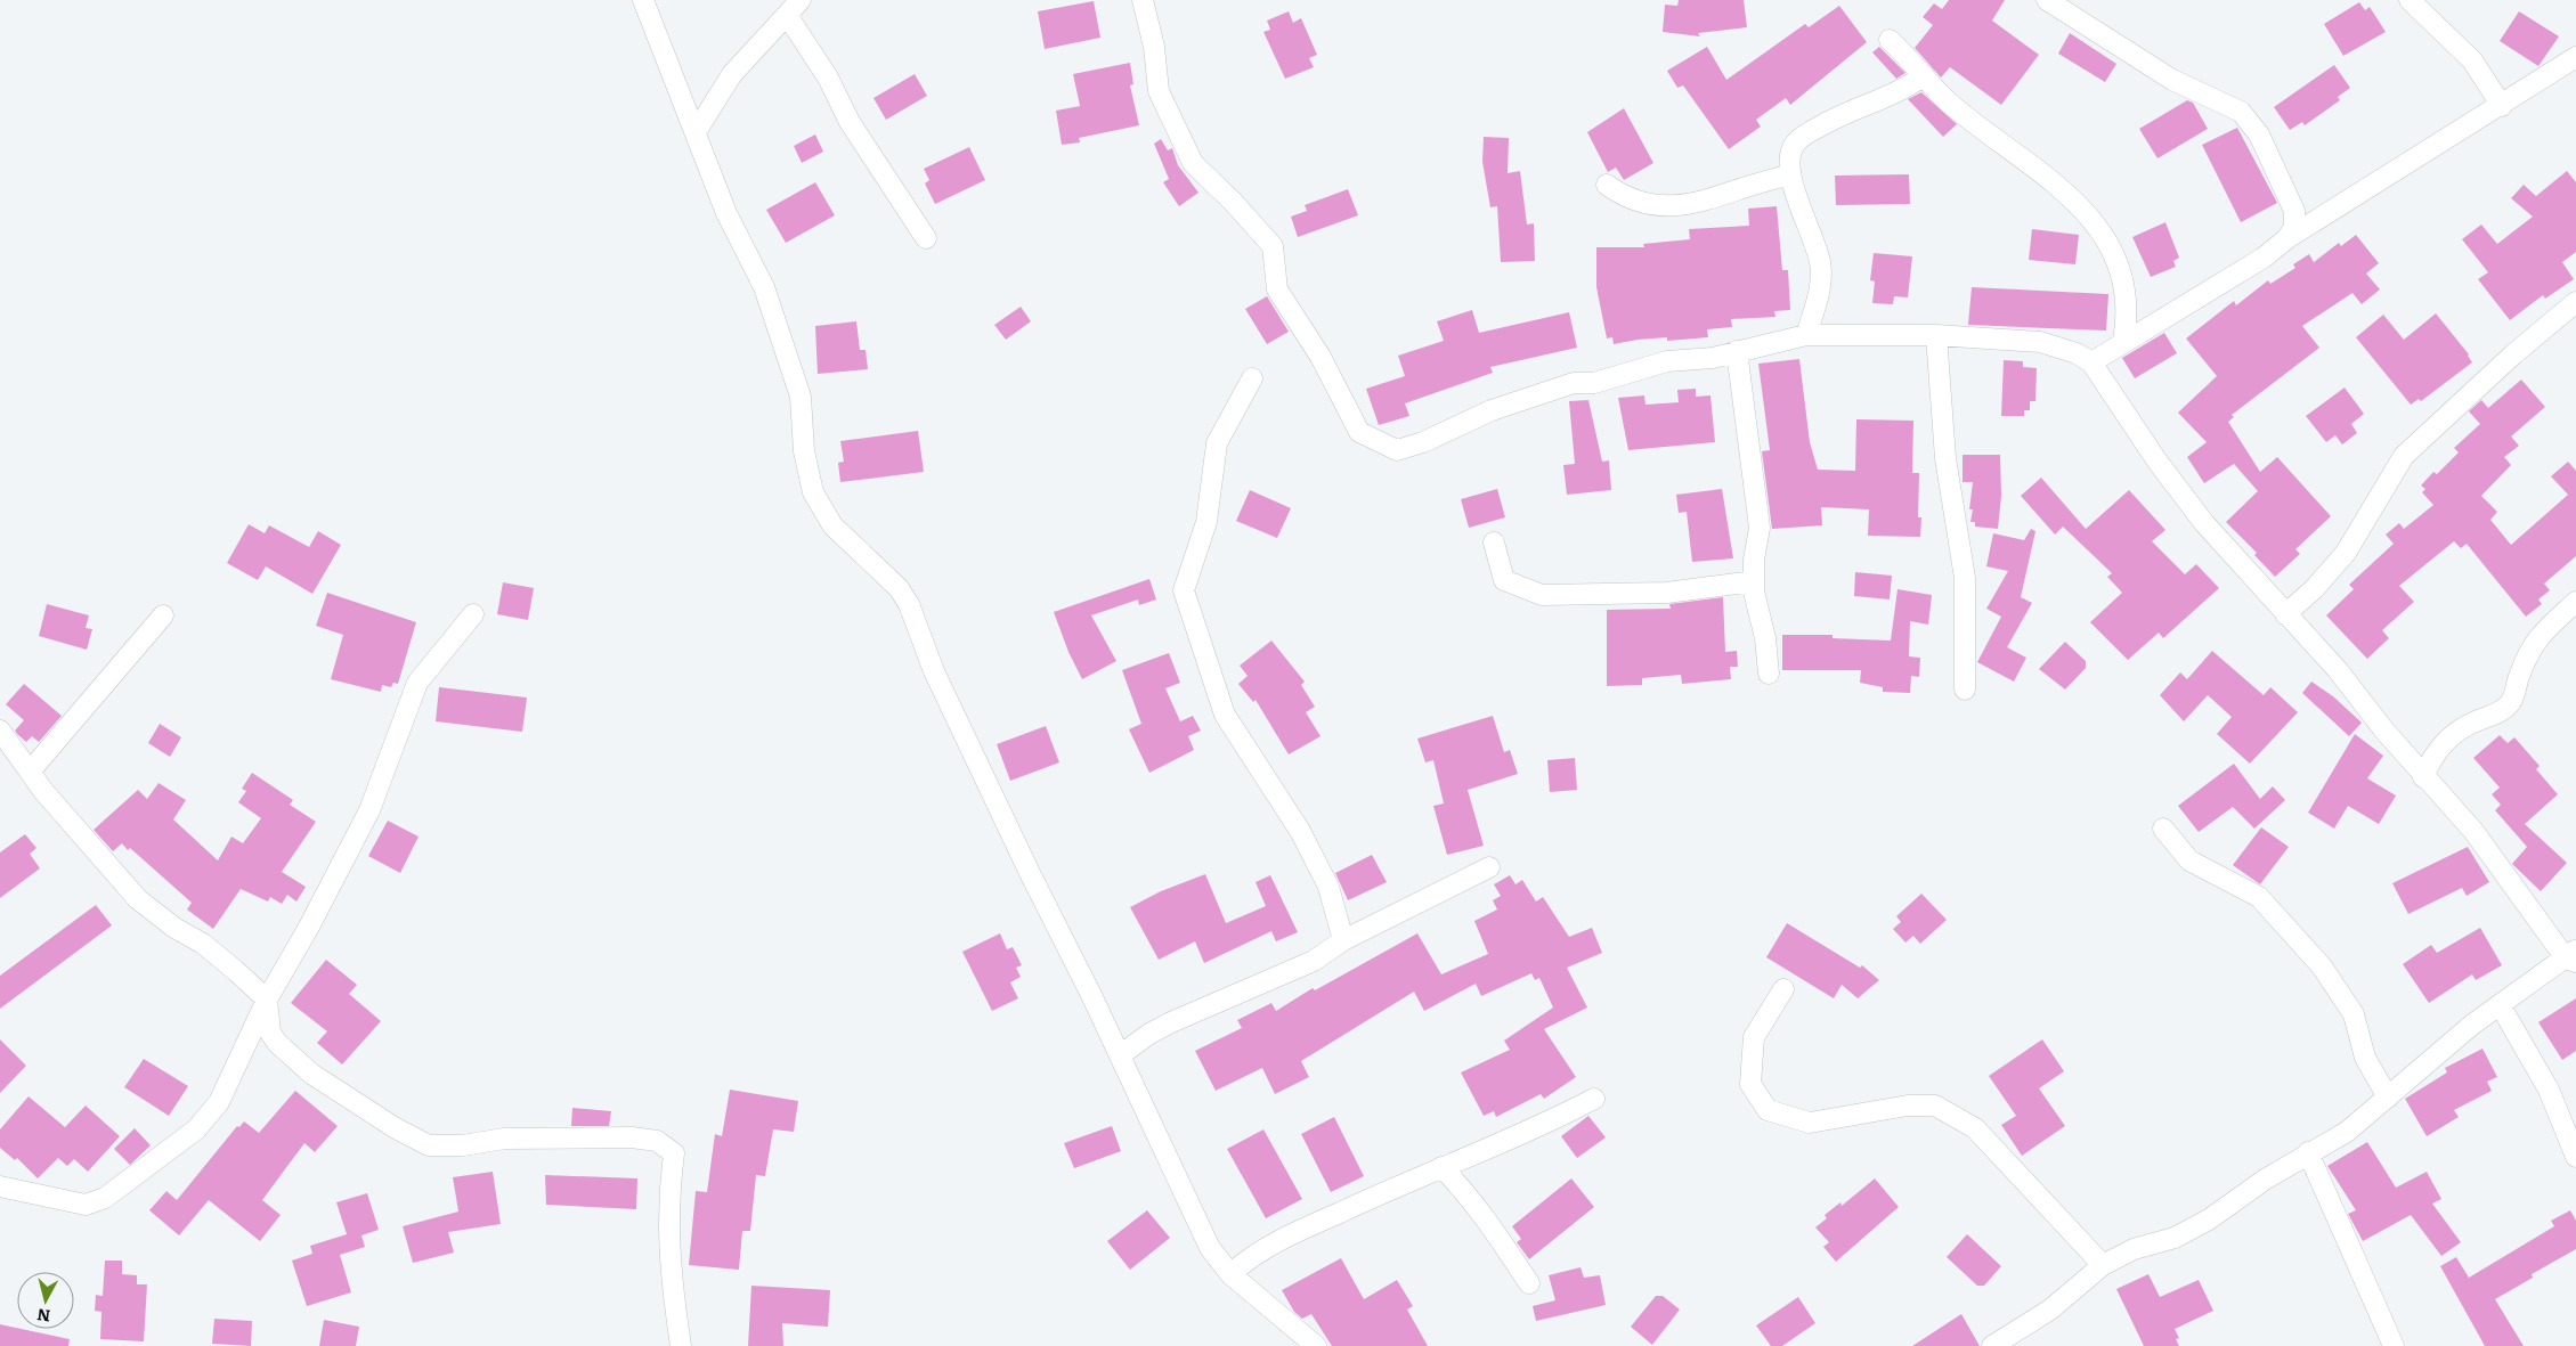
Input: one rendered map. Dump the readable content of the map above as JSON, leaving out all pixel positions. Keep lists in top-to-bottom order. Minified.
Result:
{"north":"bottom"}
